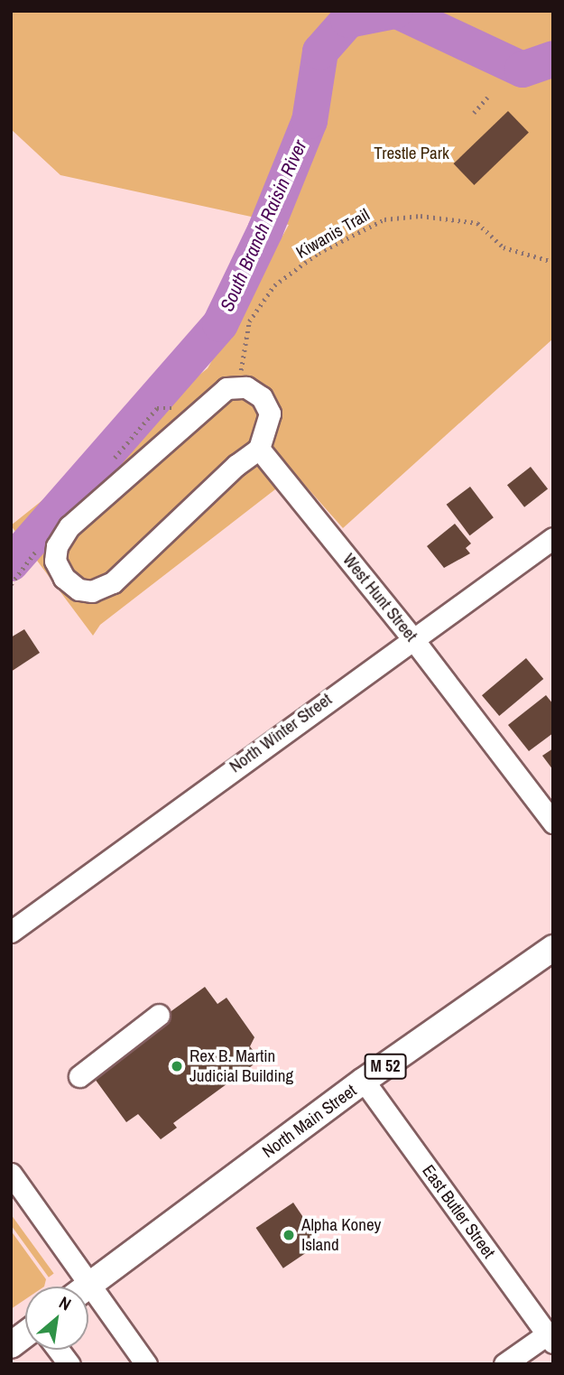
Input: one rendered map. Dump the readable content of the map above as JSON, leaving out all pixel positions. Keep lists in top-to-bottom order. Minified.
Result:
{"streets":{"main road":["M 52","North Main Street"],"street":["West Hunt Street","North Winter Street","East Butler Street"],"path":["Kiwanis Trail"]},"crossings":[["West Hunt Street","North Winter Street"],["North Main Street","East Butler Street"]],"water":["South Branch Raisin River"],"parks":["Trestle Park"],"places":["Rex B. Martin Judicial Building","Alpha Koney Island"],"north":"top right"}
